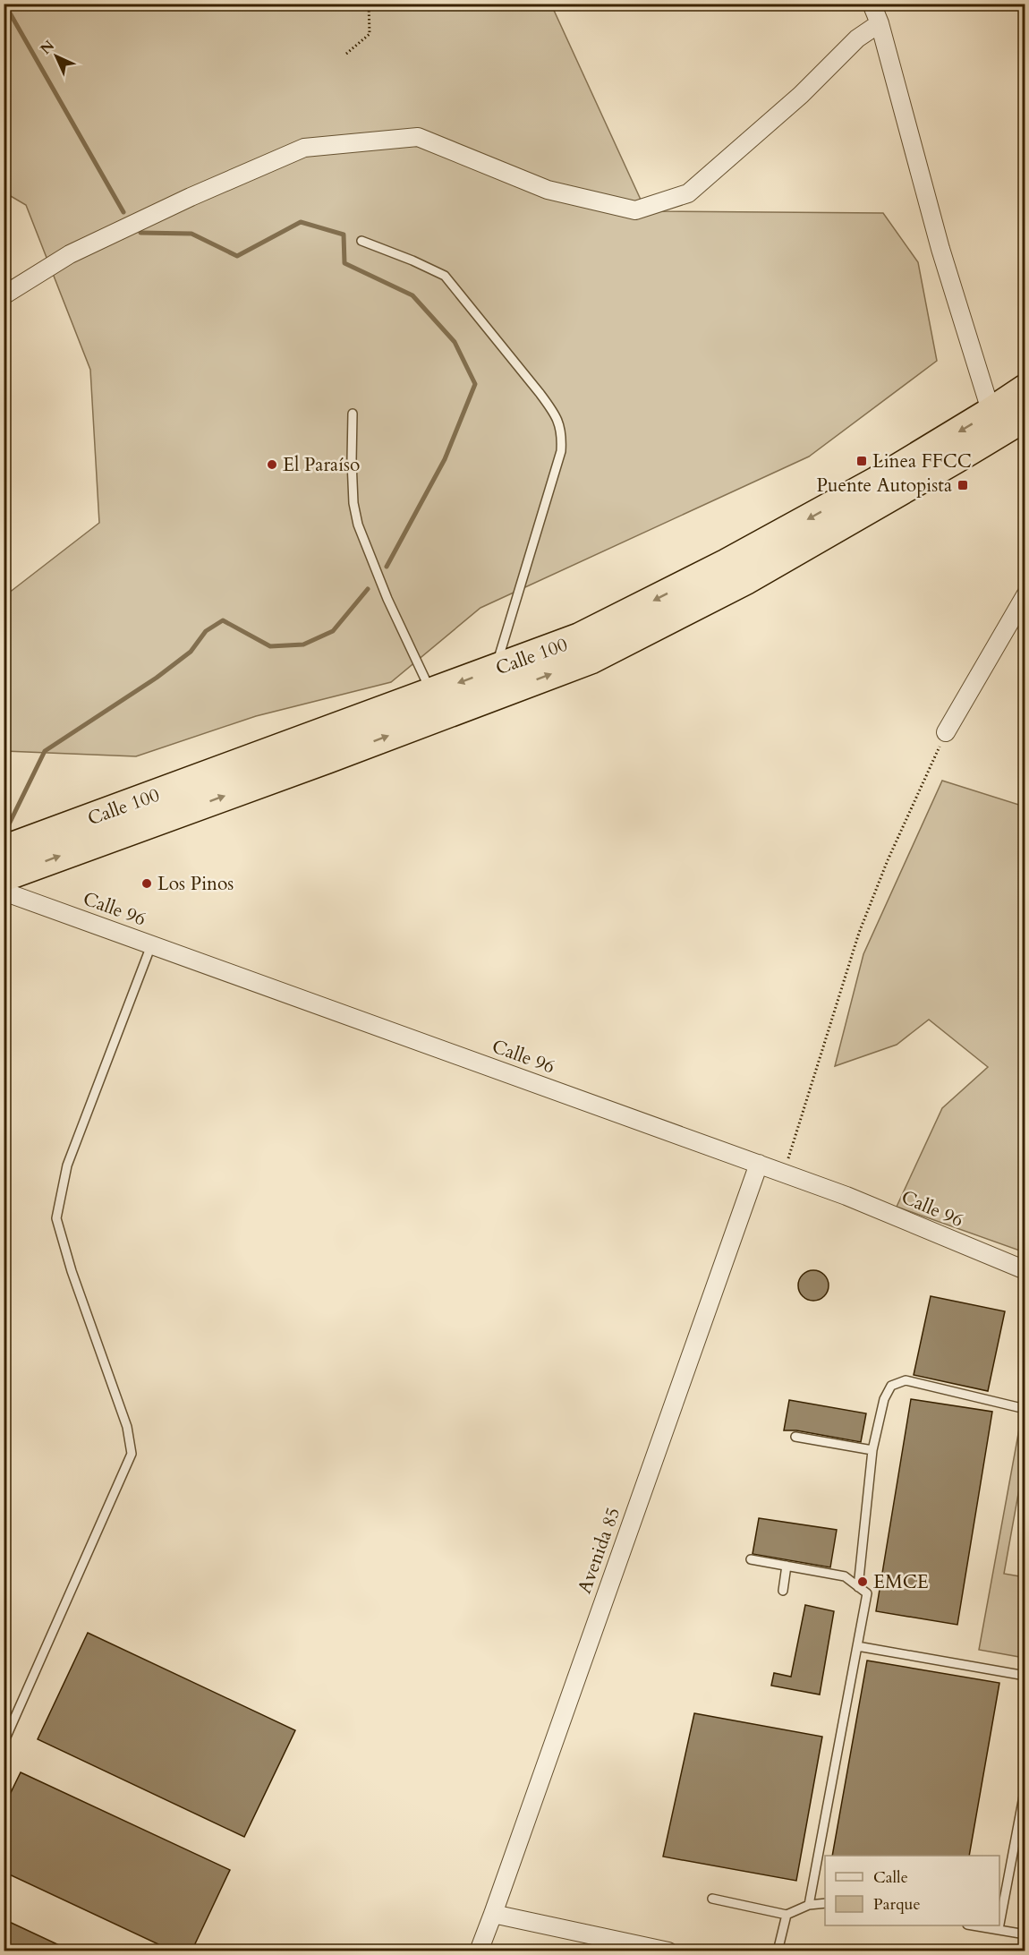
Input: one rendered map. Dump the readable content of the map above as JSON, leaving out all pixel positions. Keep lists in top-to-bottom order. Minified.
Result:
{"streets":{"highway":["Calle 100"],"street":["Calle 96","Avenida 85"]},"crossings":[["Calle 96","Avenida 85"]],"places":{"transit":["Linea FFCC","Puente Autopista"],"other":["El Paraíso","Los Pinos","EMCE"]},"legend":["Calle","Parque"],"north":"top left"}
